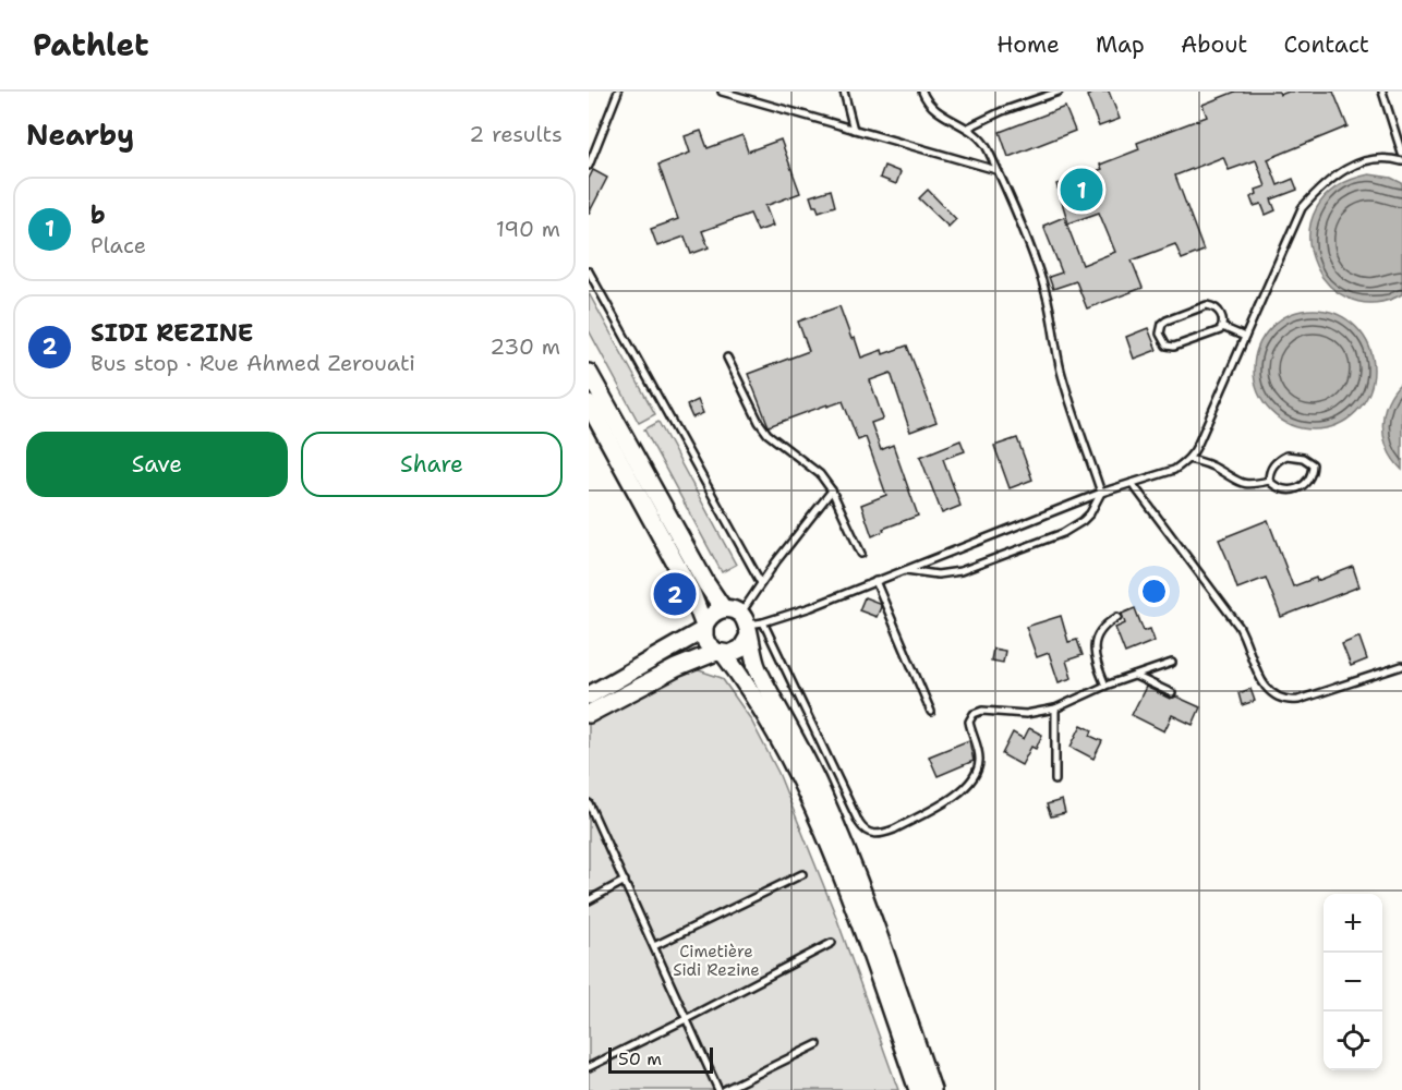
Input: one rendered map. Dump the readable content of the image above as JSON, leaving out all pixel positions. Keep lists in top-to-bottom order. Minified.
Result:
{"parks":["Cimetière Sidi Rezine"],"scale_bar":"50 m","page":{"header":"Pathlet","nav":["Home","Map","About","Contact"],"heading":["Nearby","2 results"],"pins":["1","2"],"list":[{"mark":"1","name":"b","note":"Place","value":"190 m"},{"mark":"2","name":"SIDI REZINE","note":"Bus stop · Rue Ahmed Zerouati","value":"230 m"}],"buttons":["Save","Share"],"map_buttons":["+","−"],"scale":"50 m"}}
